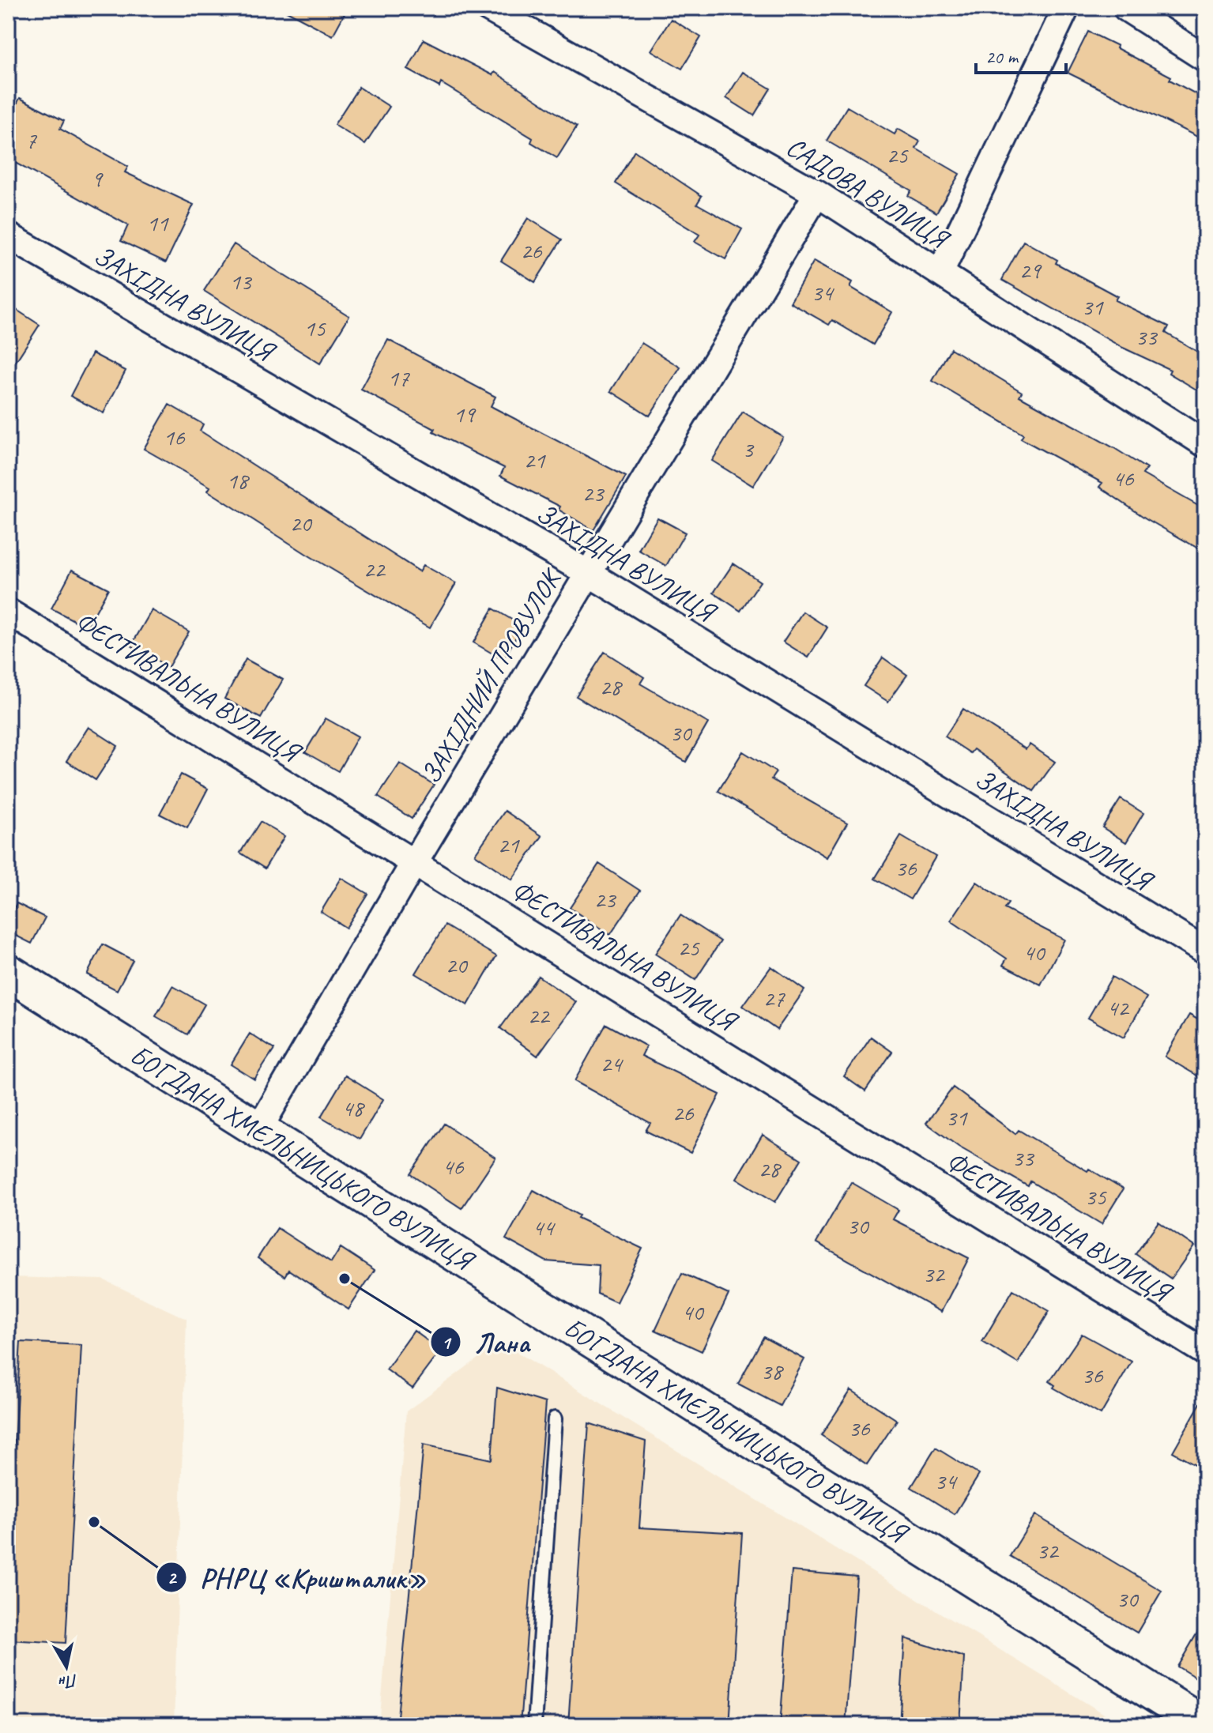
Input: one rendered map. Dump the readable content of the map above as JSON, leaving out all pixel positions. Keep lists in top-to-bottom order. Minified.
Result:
{"streets":{"street":["САДОВА ВУЛИЦЯ","ЗАХІДНА ВУЛИЦЯ","ЗАХІДНИЙ ПРОВУЛОК","ФЕСТИВАЛЬНА ВУЛИЦЯ","БОГДАНА ХМЕЛЬНИЦЬКОГО ВУЛИЦЯ"]},"crossings":[["САДОВА ВУЛИЦЯ","ЗАХІДНИЙ ПРОВУЛОК"],["ЗАХІДНА ВУЛИЦЯ","ЗАХІДНИЙ ПРОВУЛОК"],["ЗАХІДНИЙ ПРОВУЛОК","ФЕСТИВАЛЬНА ВУЛИЦЯ"],["ЗАХІДНИЙ ПРОВУЛОК","БОГДАНА ХМЕЛЬНИЦЬКОГО ВУЛИЦЯ"]],"places":["Лана","РНРЦ «Кришталик»"],"house_numbers":["7","25","9","11","26","29","13","34","31","15","33","17","19","16","3","21","46","18","23","20","22","28","30","21","36","23","25","40","20","27","42","22","24","48","26","31","33","46","28","35","30","44","32","40","38","36","36","34","32","30"],"scale_bar":"20 m","north":"bottom"}
